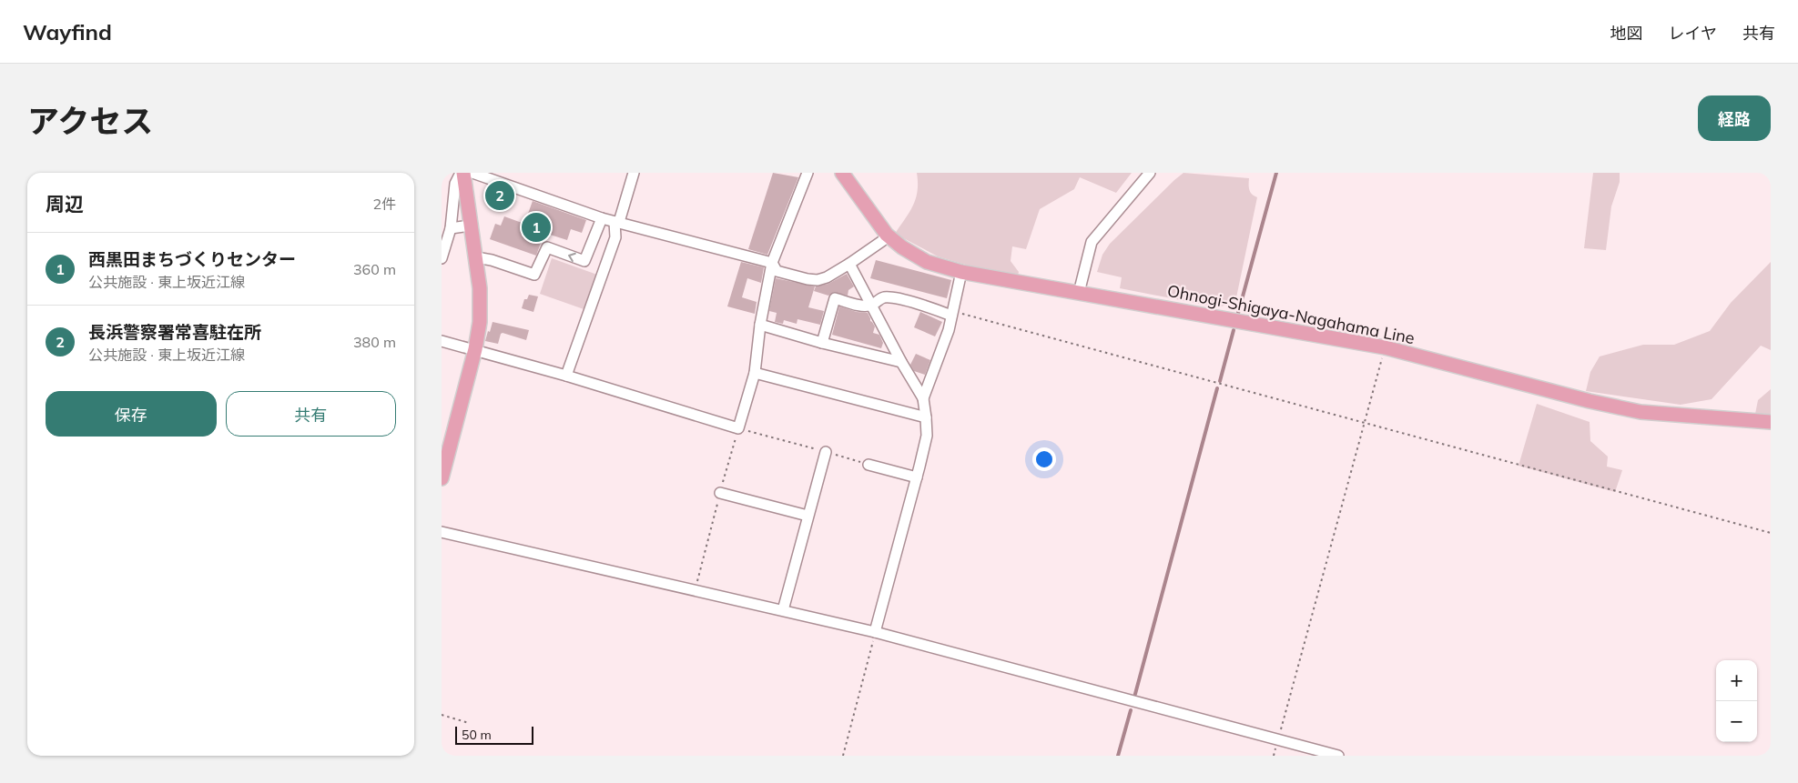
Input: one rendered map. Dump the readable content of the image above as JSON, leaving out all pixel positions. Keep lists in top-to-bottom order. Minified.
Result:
{"streets":{"main road":["Ohnogi-Shigaya-Nagahama Line"]},"scale_bar":"50 m","page":{"header":"Wayfind","nav":["地図","レイヤ","共有"],"title":"アクセス","buttons":["経路",["保存","共有"]],"heading":["周辺","2件"],"pins":["2","1"],"list":[{"mark":"1","name":"西黒田まちづくりセンター","note":"公共施設 · 東上坂近江線","value":"360 m"},{"mark":"2","name":"長浜警察署常喜駐在所","note":"公共施設 · 東上坂近江線","value":"380 m"}],"map_buttons":["+","−"],"scale":"50 m"}}
